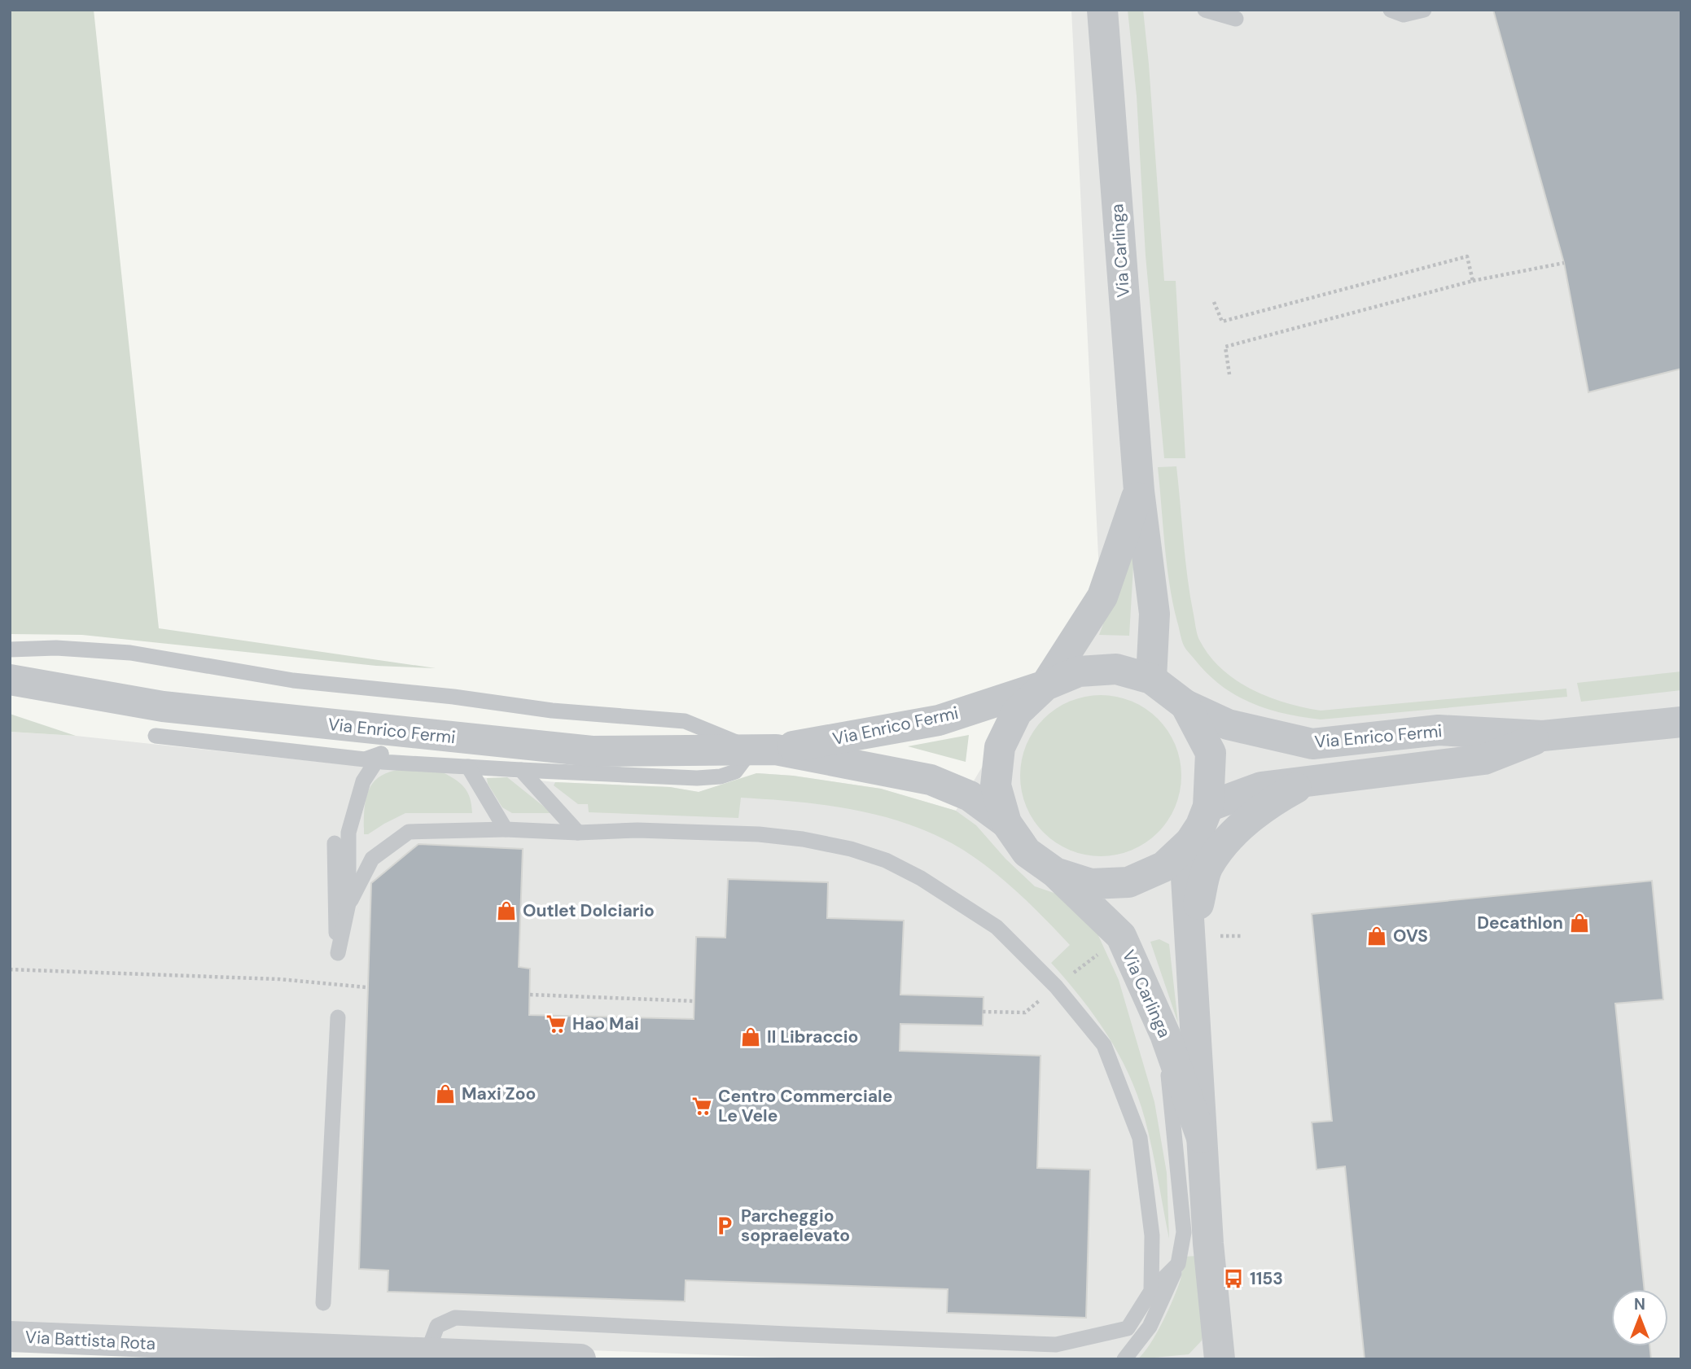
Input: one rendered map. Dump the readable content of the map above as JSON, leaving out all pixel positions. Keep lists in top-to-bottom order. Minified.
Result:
{"streets":{"street":["Via Carlinga","Via Enrico Fermi","Via Battista Rota"]},"crossings":[["Via Carlinga","Via Enrico Fermi"]],"places":{"shop":["Outlet Dolciario","Decathlon","OVS","Il Libraccio","Maxi Zoo"],"supermarket":["Hao Mai","Centro Commerciale Le Vele"],"parking":["Parcheggio sopraelevato"],"bus stop":["1153"]},"north":"top"}
